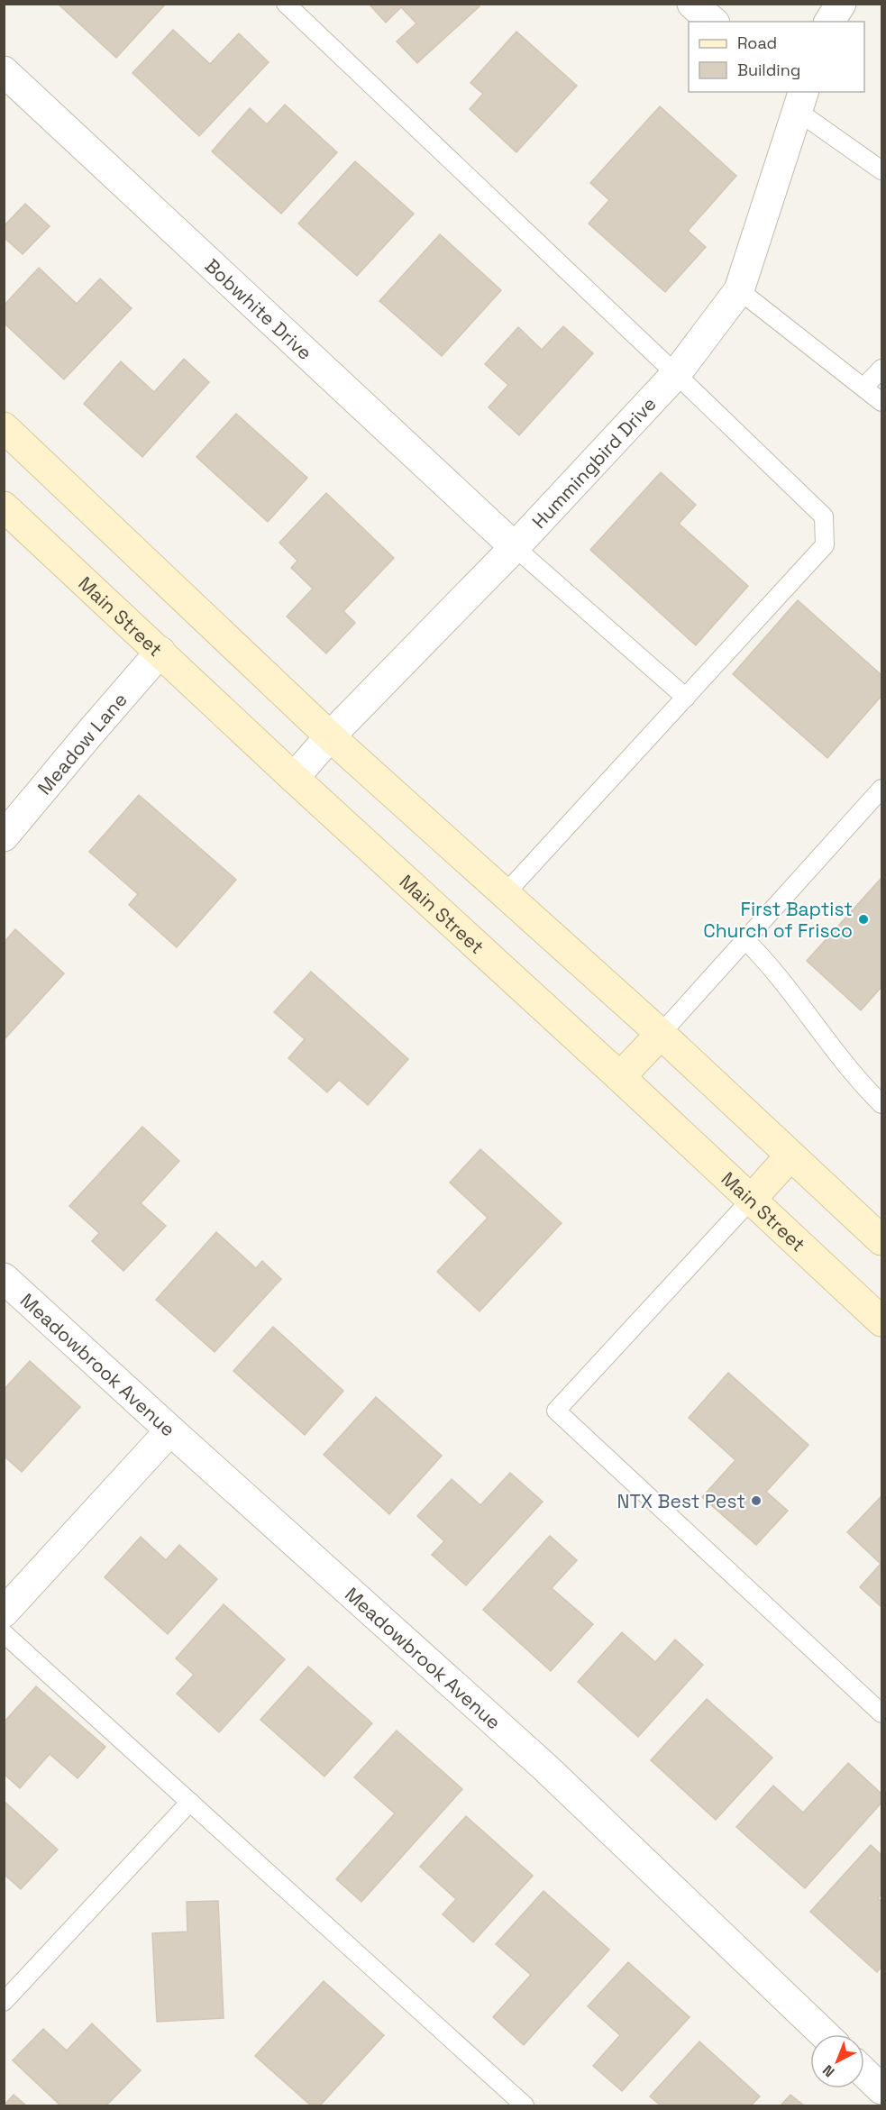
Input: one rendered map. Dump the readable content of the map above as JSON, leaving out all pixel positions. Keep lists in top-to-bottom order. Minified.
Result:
{"streets":{"main road":["Main Street"],"street":["Bobwhite Drive","Hummingbird Drive","Meadow Lane","Meadowbrook Avenue"]},"crossings":[["Bobwhite Drive","Hummingbird Drive"],["Hummingbird Drive","Main Street"],["Main Street","Meadow Lane"]],"places":["First Baptist Church of Frisco","NTX Best Pest"],"legend":["Road","Building"],"north":"bottom left"}
